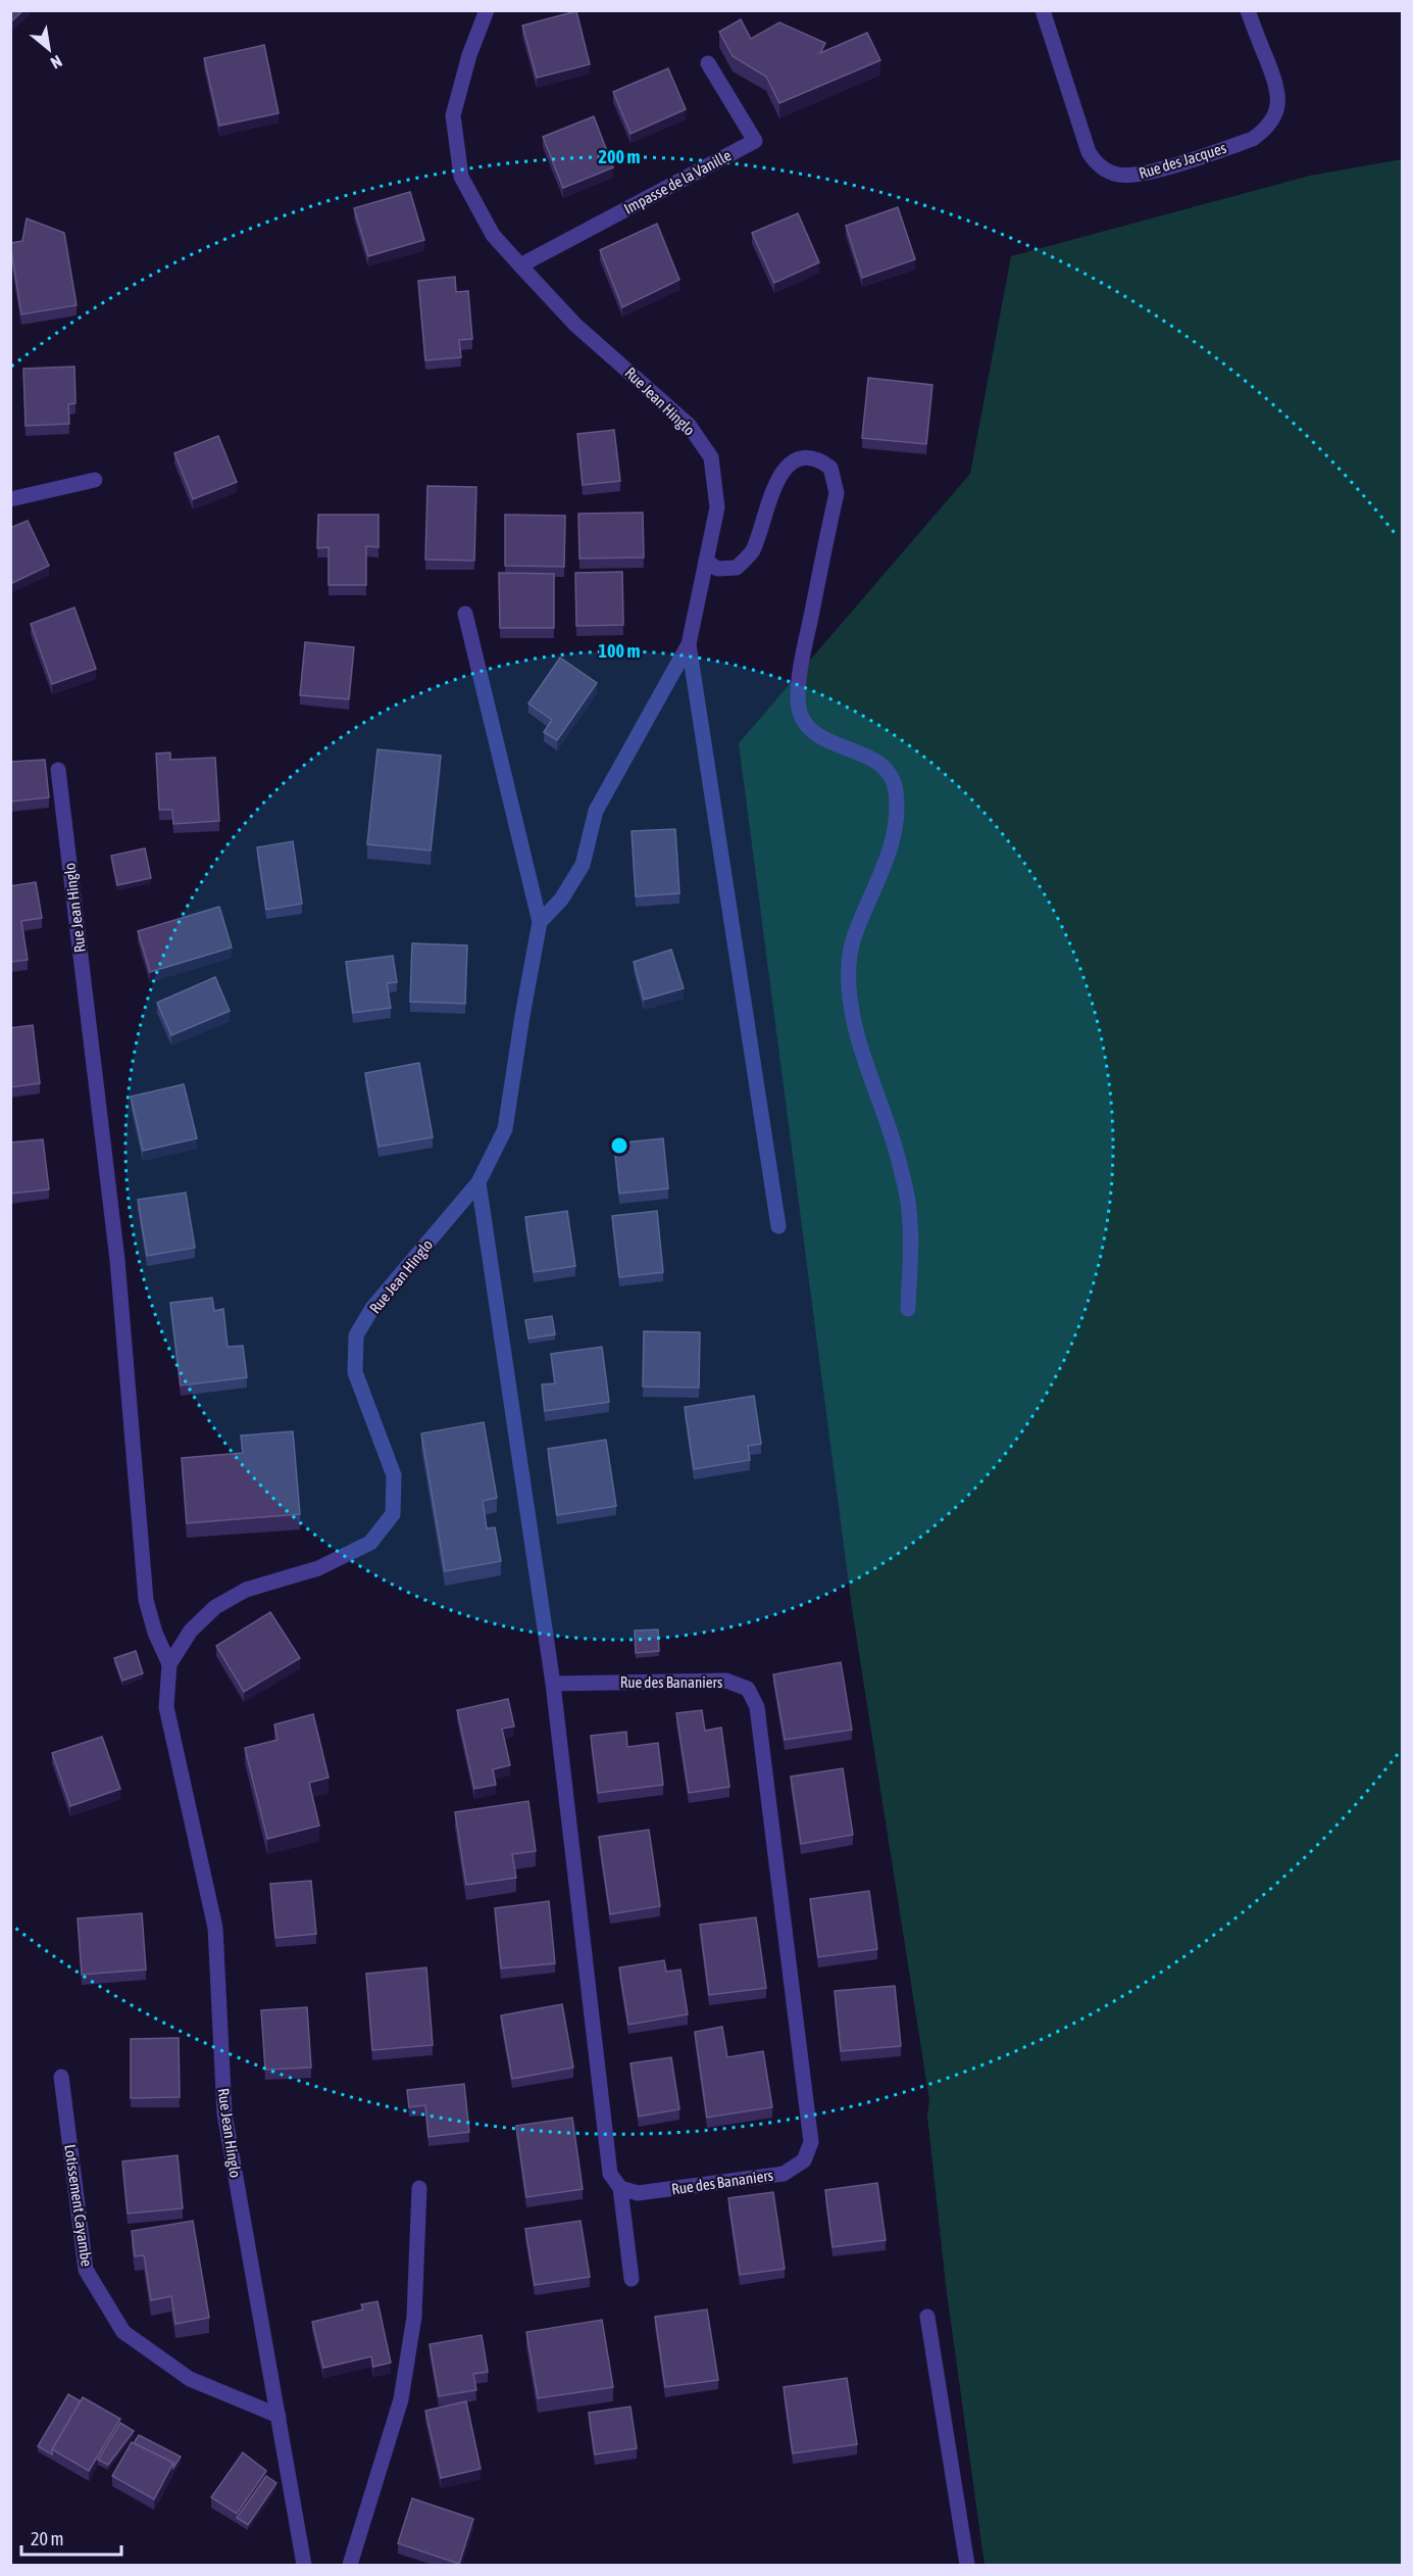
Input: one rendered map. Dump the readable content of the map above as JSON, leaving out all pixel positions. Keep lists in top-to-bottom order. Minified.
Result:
{"streets":{"street":["Rue des Jacques","Impasse de la Vanille","Rue Jean Hinglo","Rue des Bananiers","Lotissement Cayambe"]},"crossings":[["Impasse de la Vanille","Rue Jean Hinglo"],["Rue Jean Hinglo","Lotissement Cayambe"]],"scale_bar":"20 m","north":"bottom right","rings":["200 m","100 m"]}
